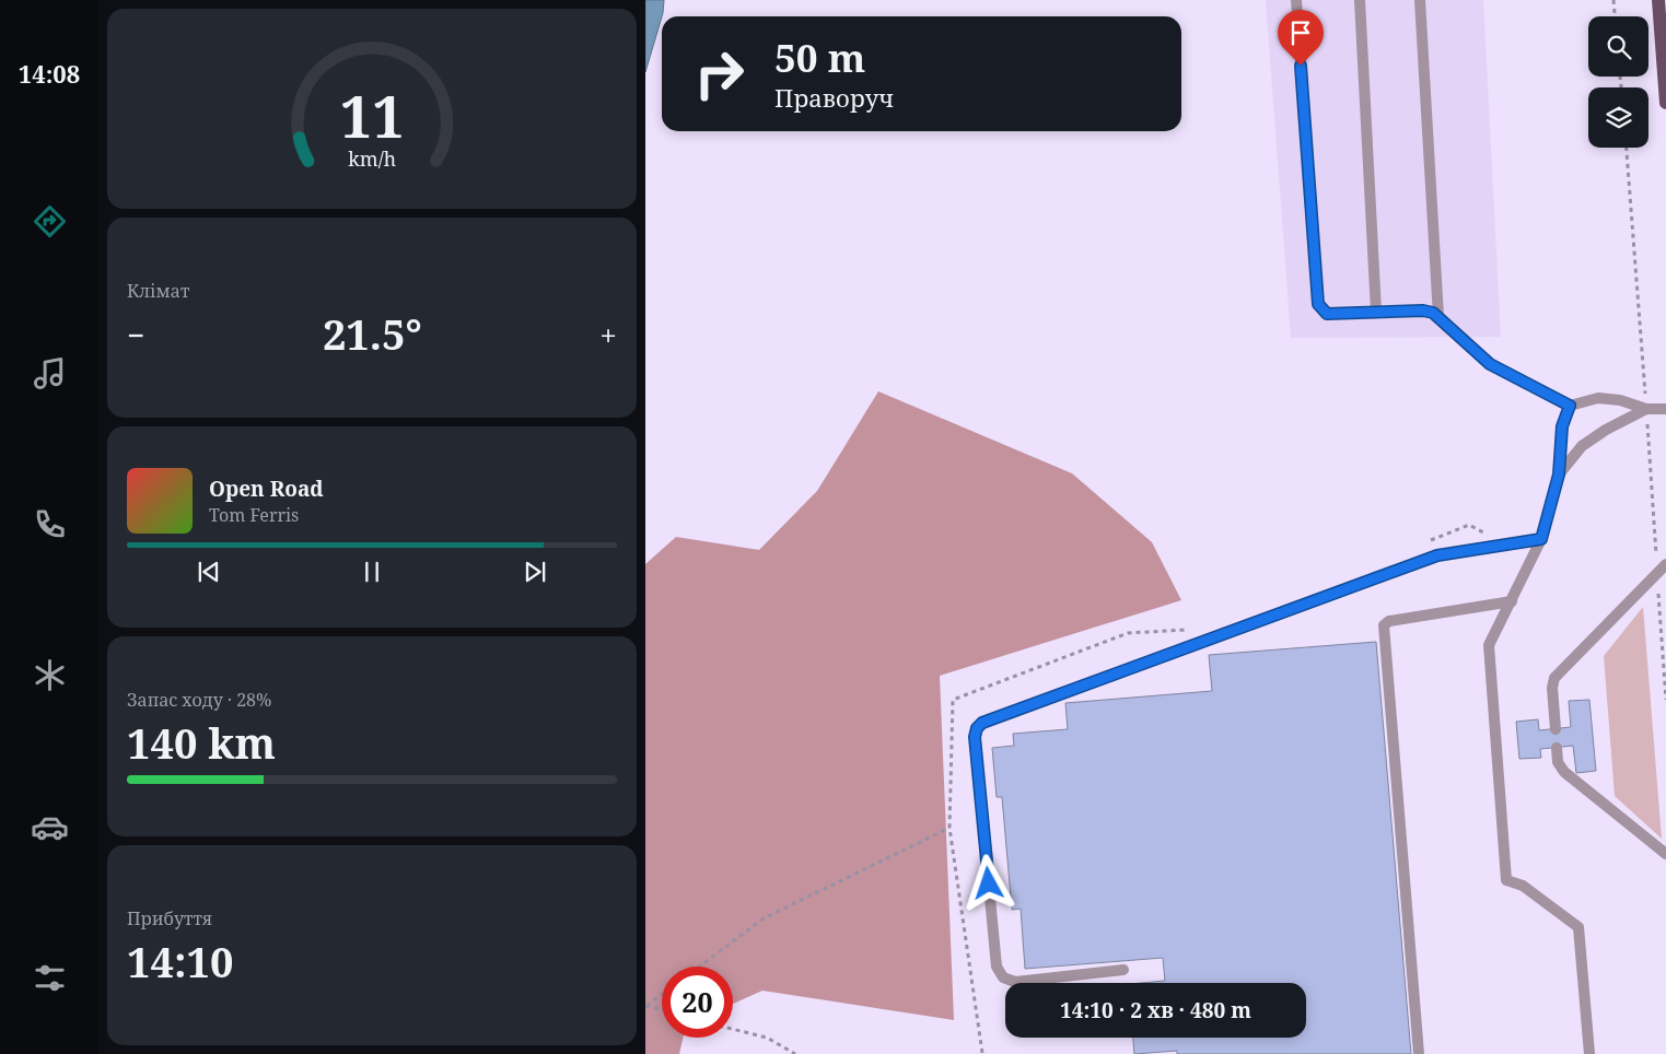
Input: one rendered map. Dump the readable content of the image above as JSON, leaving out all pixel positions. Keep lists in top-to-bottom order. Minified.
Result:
{"page":{"tabs":"14:08","turn":["50 m","Праворуч"],"tile":["Клімат",["Запас ходу · 28%","140 km"],["Прибуття","14:10"]],"heat":["−","21.5°","+"],"song":["Open Road","Tom Ferris"],"limit":"20","trip":"14:10 · 2 хв · 480 m","gauge":["11","km/h"]}}
